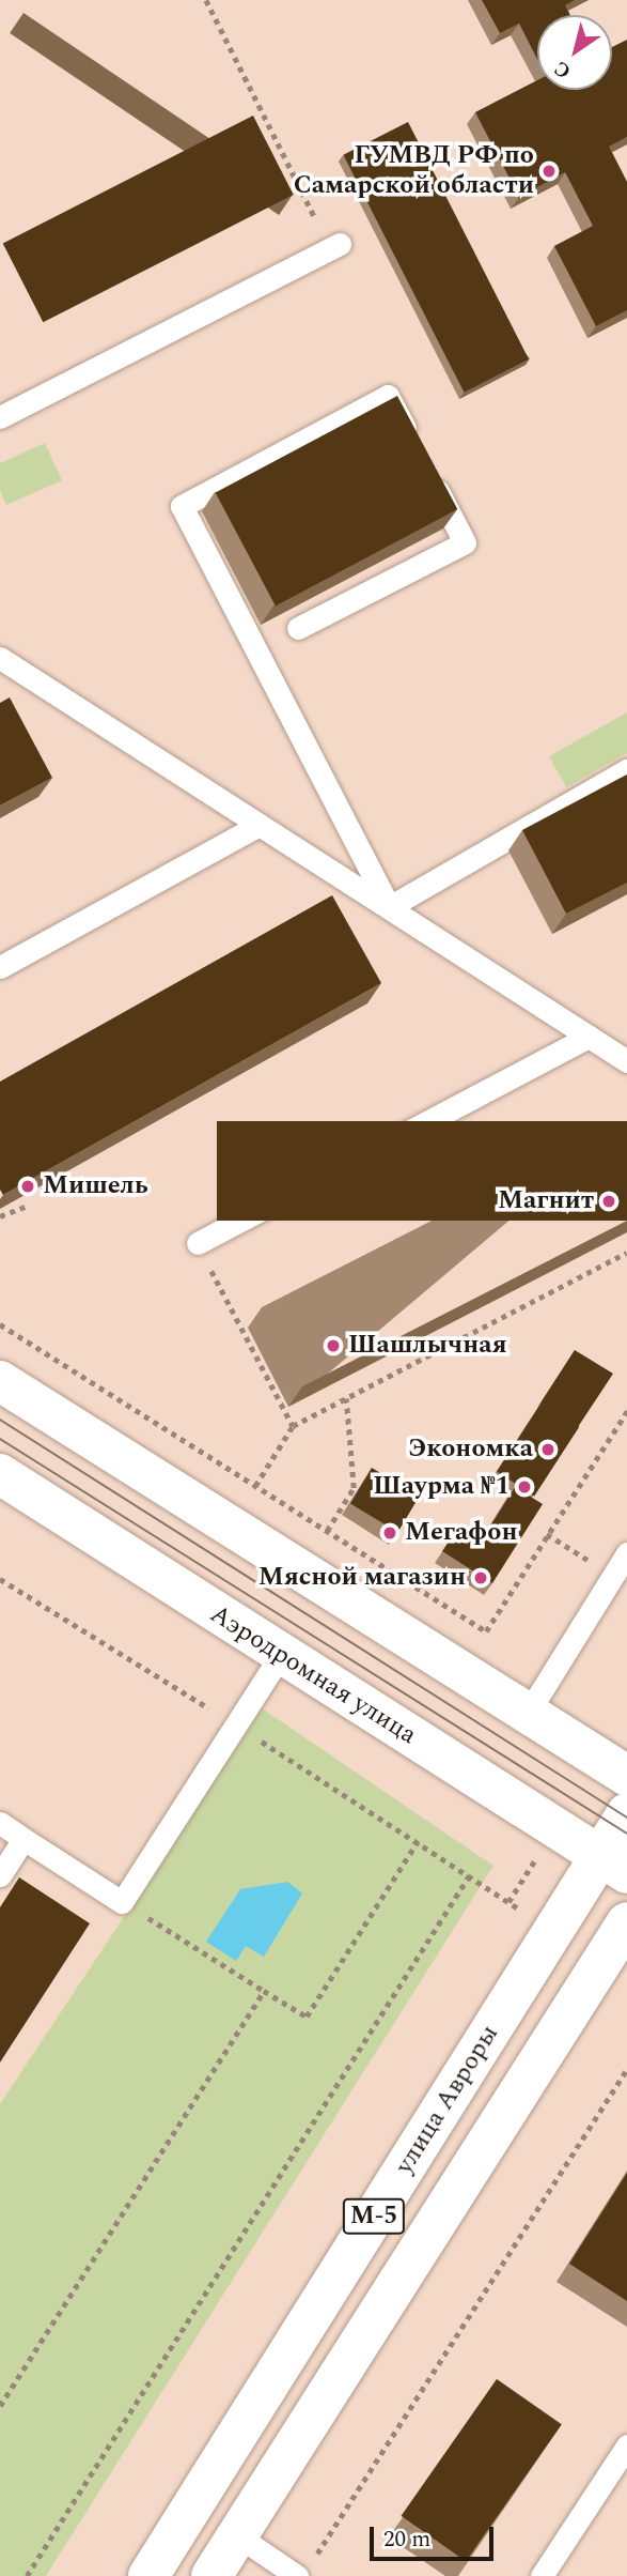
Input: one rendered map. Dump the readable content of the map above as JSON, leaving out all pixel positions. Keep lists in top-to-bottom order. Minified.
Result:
{"streets":{"main road":["Аэродромная улица","улица Авроры","М-5"]},"crossings":[["Аэродромная улица","улица Авроры"]],"places":["ГУМВД РФ по Самарской области","Мишель","Магнит","Шашлычная","Экономка","Шаурма №1","Мегафон","Мясной магазин"],"scale_bar":"20 m","north":"bottom left"}
